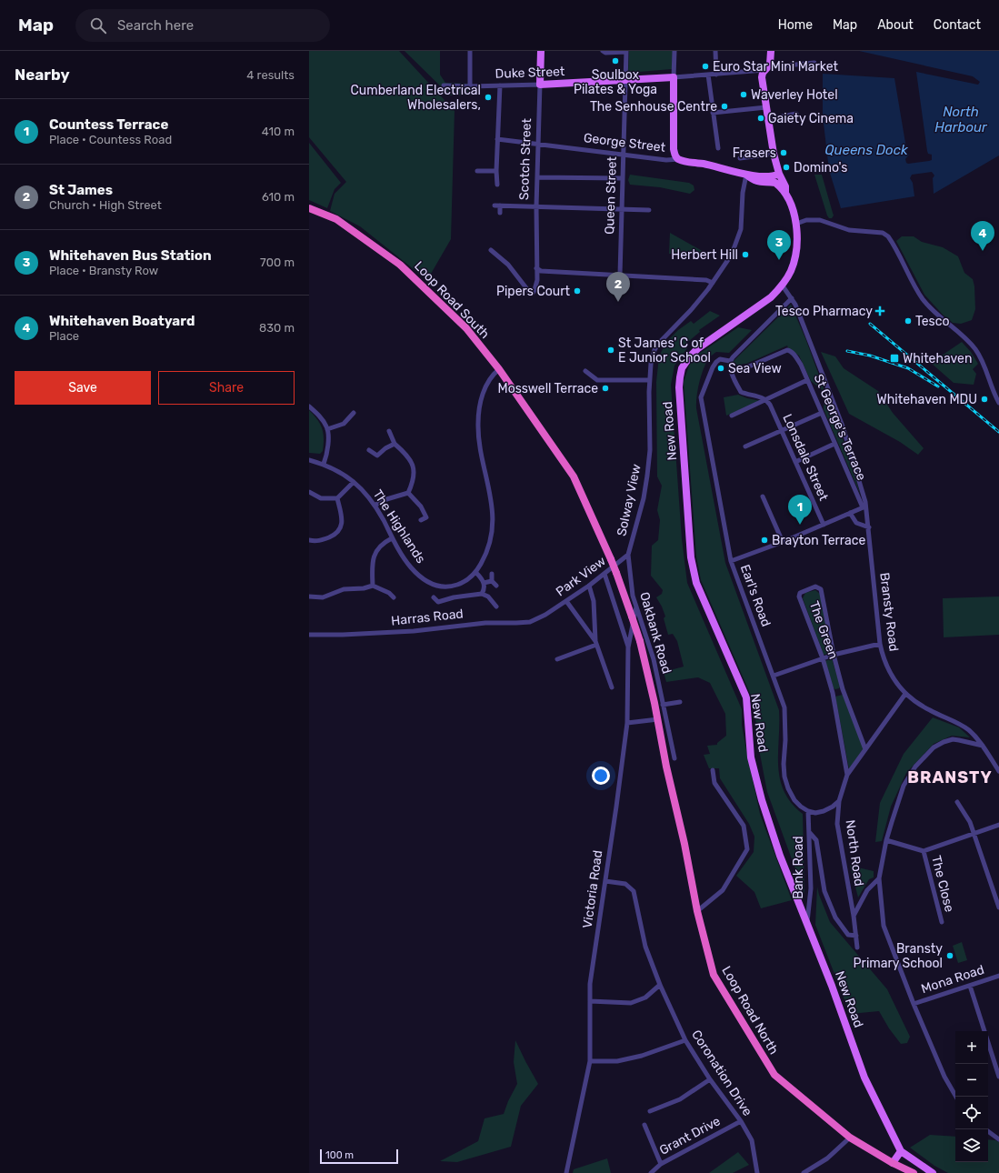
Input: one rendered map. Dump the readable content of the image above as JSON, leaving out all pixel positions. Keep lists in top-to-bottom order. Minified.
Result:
{"streets":{"highway":["Loop Road South","Loop Road North"],"main road":["Duke Street","George Street","Scotch Street","New Road"],"street":["Queen Street","St George's Terrace","Lonsdale Street","Solway View","The Highlands","Park View","Earl's Road","Bransty Road","Harras Road","The Green","Oakbank Road","North Road","Bank Road","The Close","Victoria Road","Mona Road","Coronation Drive","Grant Drive"]},"crossings":[["Duke Street","Scotch Street"],["Duke Street","Queen Street"],["George Street","Scotch Street"],["George Street","Queen Street"],["George Street","Solway View"],["Loop Road South","The Highlands"],["Loop Road South","Loop Road North"],["St George's Terrace","Bransty Road"],["New Road","Bransty Road"],["New Road","Bank Road"],["Solway View","Park View"],["Solway View","Oakbank Road"],["Park View","Harras Road"],["Park View","Oakbank Road"],["Earl's Road","Bank Road"],["Bransty Road","North Road"],["The Green","North Road"],["Oakbank Road","Victoria Road"],["Victoria Road","Coronation Drive"],["Coronation Drive","Grant Drive"]],"districts":["BRANSTY"],"water":["North Harbour","Queens Dock"],"places":{"other":["Soulbox Pilates & Yoga","Euro Star Mini Market","Waverley Hotel","Cumberland Electrical Wholesalers,","The Senhouse Centre","Gaiety Cinema","Frasers","Domino's","Herbert Hill","Pipers Court","Tesco","St James' C of E Junior School","Sea View","Mosswell Terrace","Whitehaven MDU","Brayton Terrace","Bransty Primary School"],"health":["Tesco Pharmacy"],"transit":["Whitehaven"]},"scale_bar":"100 m","page":{"header":"Map","search":"Search here","nav":["Home","Map","About","Contact"],"heading":["Nearby","4 results"],"list":[{"mark":"1","name":"Countess Terrace","note":"Place · Countess Road","value":"410 m"},{"mark":"2","name":"St James","note":"Church · High Street","value":"610 m"},{"mark":"3","name":"Whitehaven Bus Station","note":"Place · Bransty Row","value":"700 m"},{"mark":"4","name":"Whitehaven Boatyard","note":"Place","value":"830 m"}],"pins":["4","3","2","1"],"buttons":["Save","Share"],"map_buttons":["+","−"],"scale":"100 m"}}
